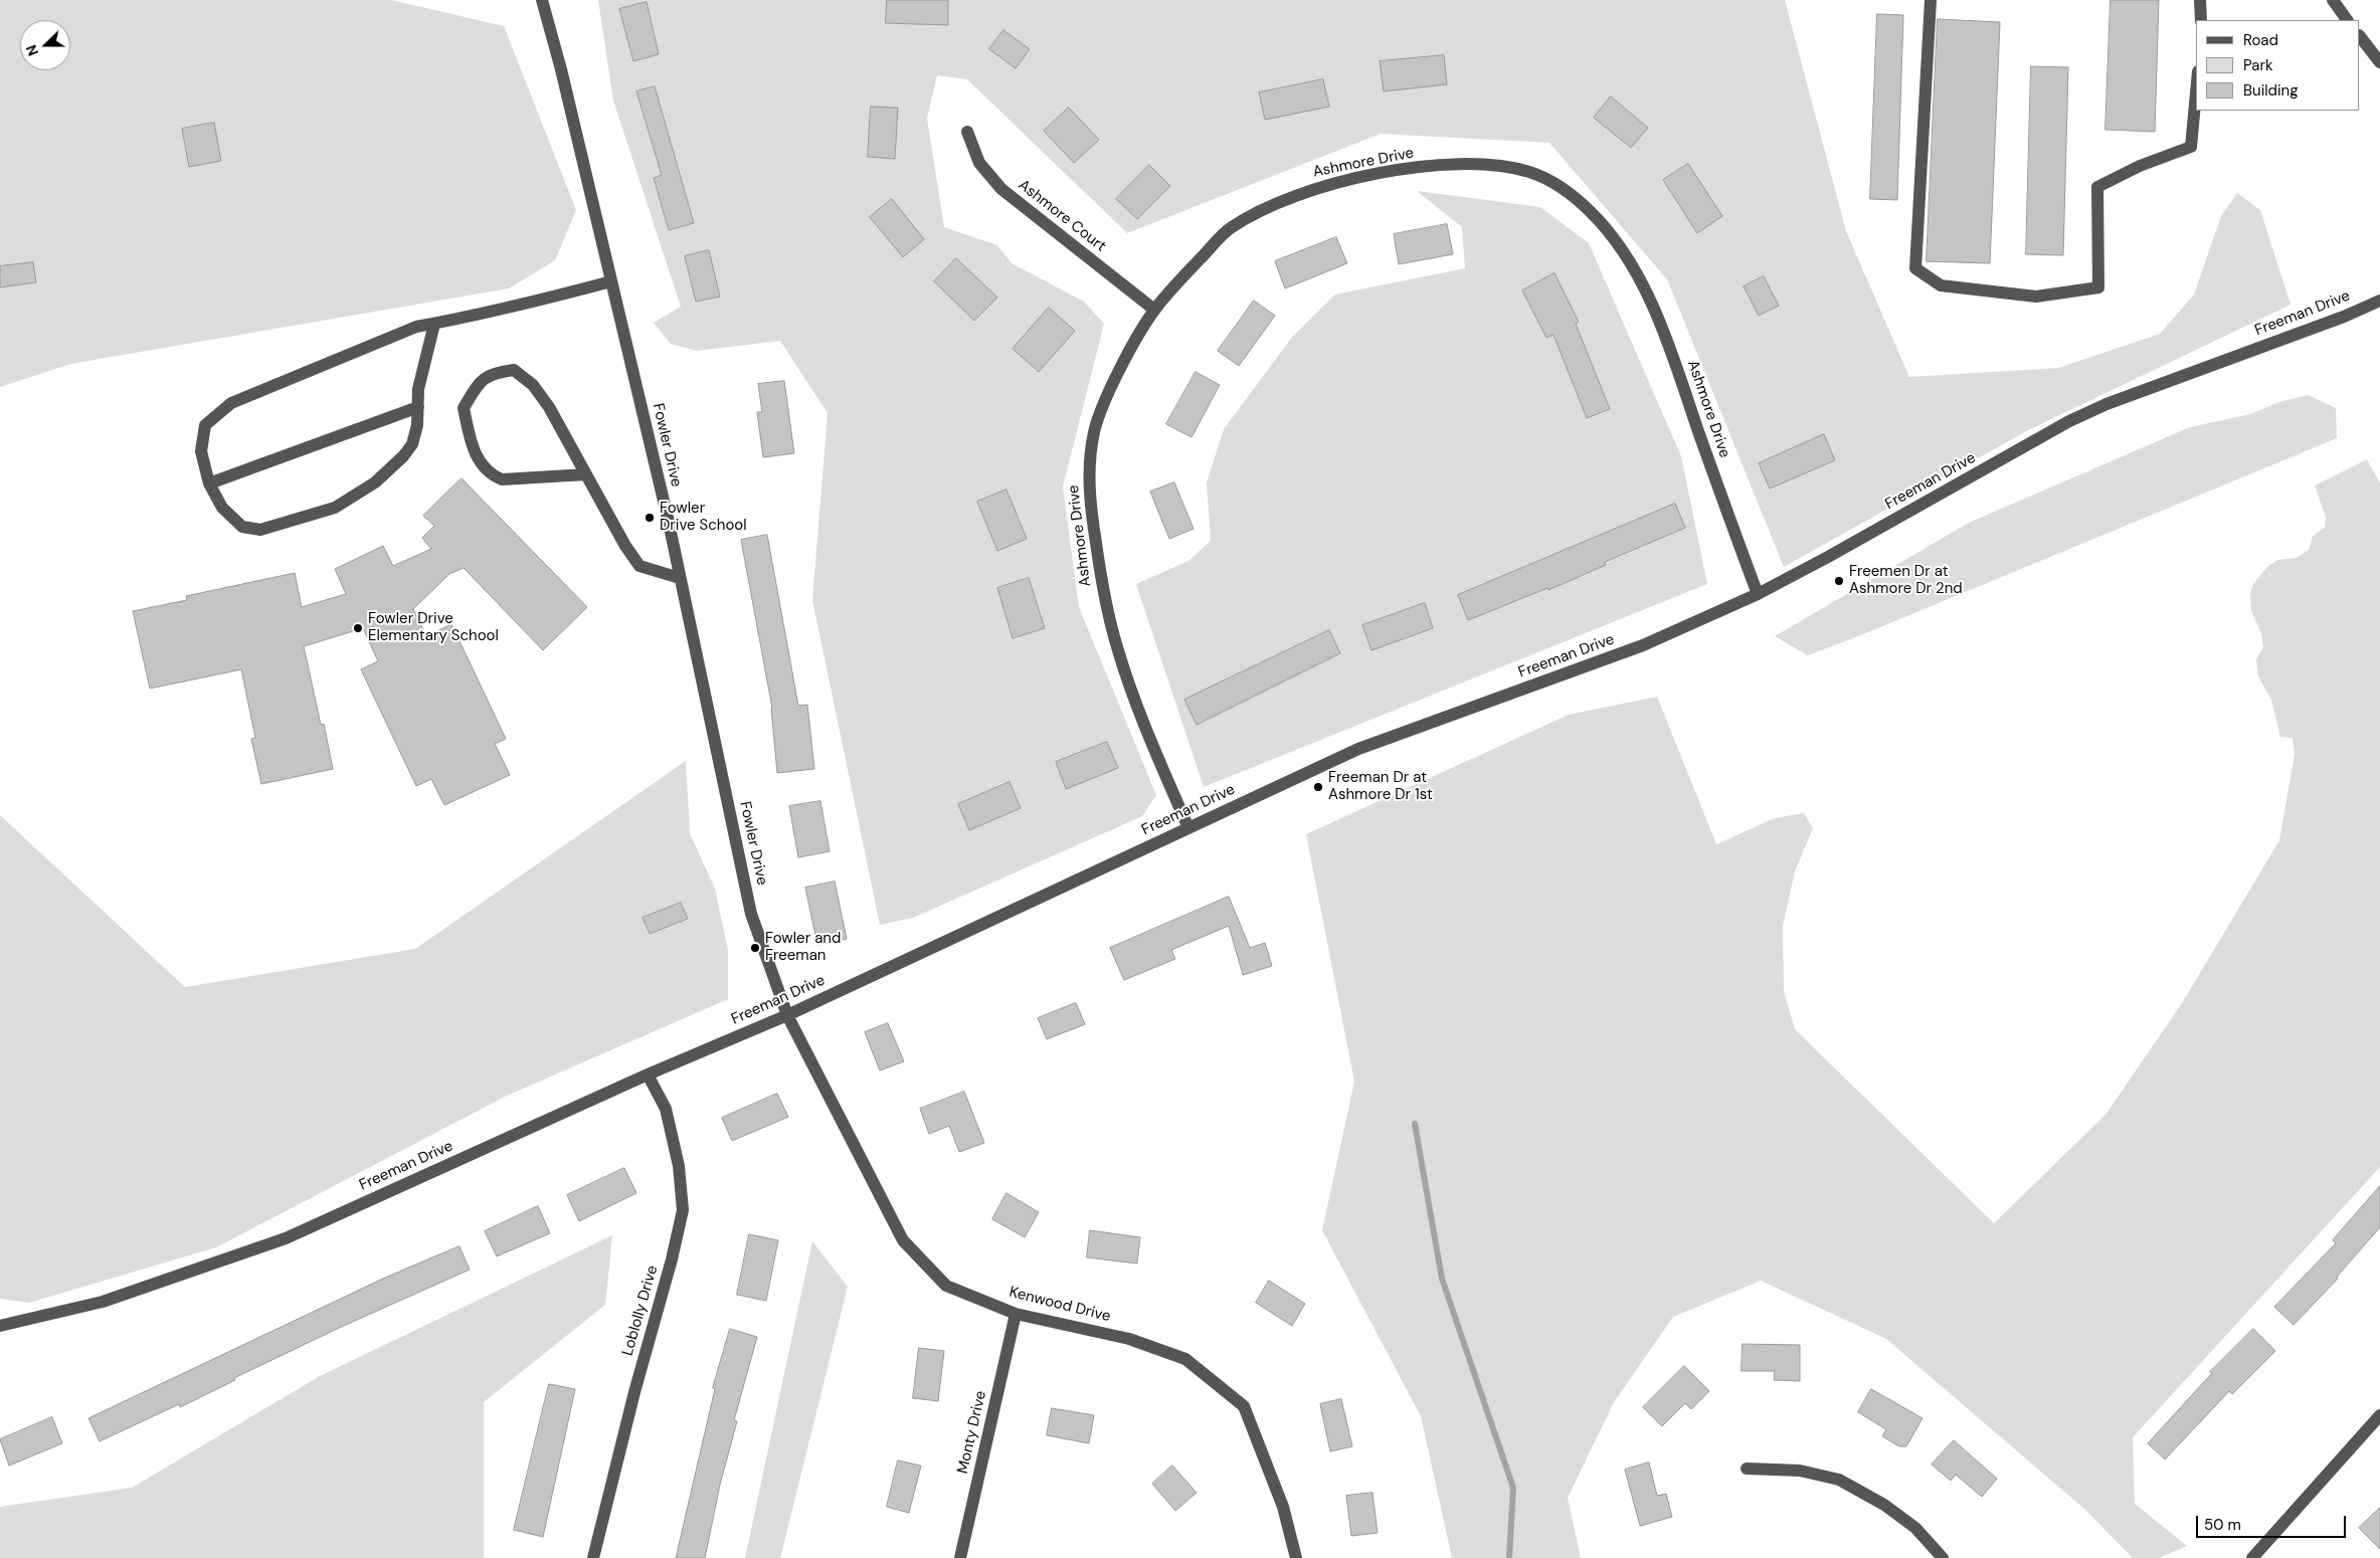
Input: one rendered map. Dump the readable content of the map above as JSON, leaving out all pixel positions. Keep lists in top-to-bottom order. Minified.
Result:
{"streets":{"street":["Ashmore Drive","Ashmore Court","Freeman Drive","Fowler Drive","Kenwood Drive","Loblolly Drive","Monty Drive"]},"crossings":[["Ashmore Drive","Ashmore Court"],["Ashmore Drive","Freeman Drive"],["Freeman Drive","Fowler Drive"],["Freeman Drive","Kenwood Drive"],["Freeman Drive","Loblolly Drive"],["Fowler Drive","Kenwood Drive"],["Kenwood Drive","Monty Drive"]],"places":["Fowler Drive School","Freemen Dr at Ashmore Dr 2nd","Fowler Drive Elementary School","Freeman Dr at Ashmore Dr 1st","Fowler and Freeman"],"legend":["Road","Park","Building"],"scale_bar":"50 m","north":"left"}
